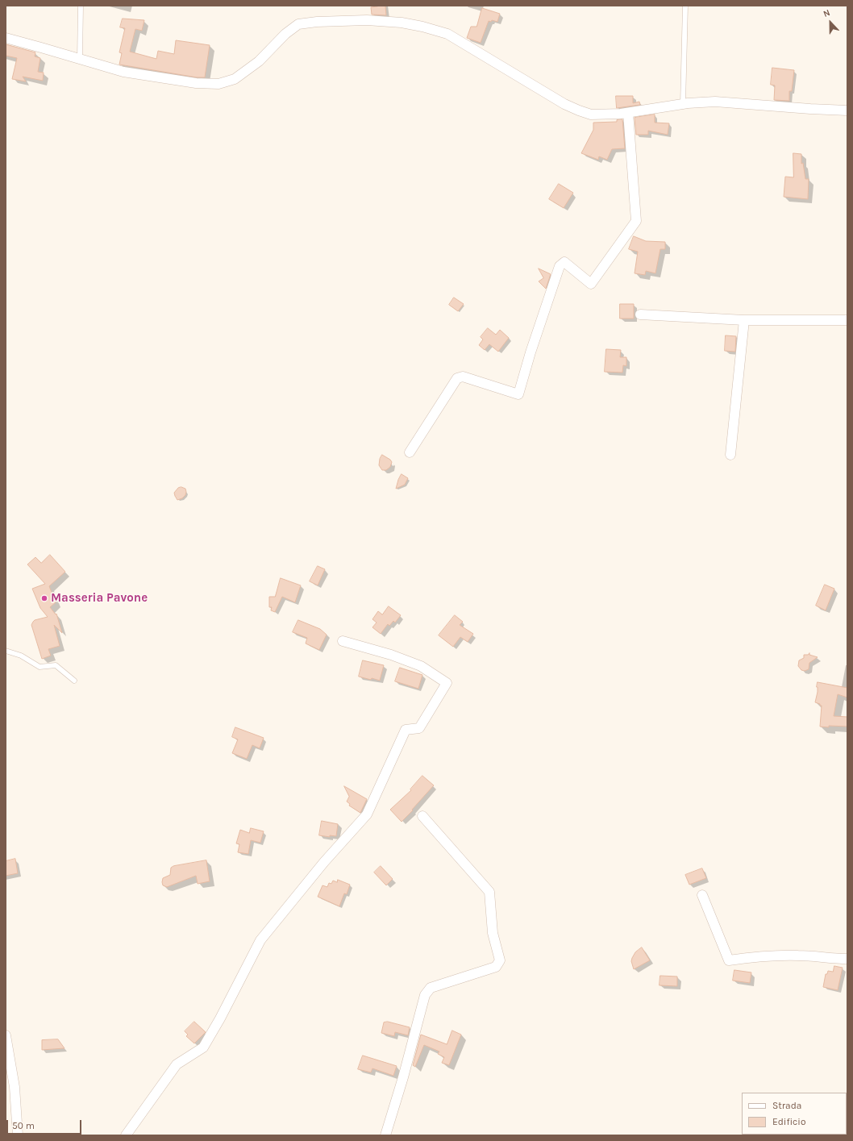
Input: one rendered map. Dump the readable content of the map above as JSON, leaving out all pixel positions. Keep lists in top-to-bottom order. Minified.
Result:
{"places":["Masseria Pavone"],"legend":["Strada","Edificio"],"scale_bar":"50 m","north":"top"}
